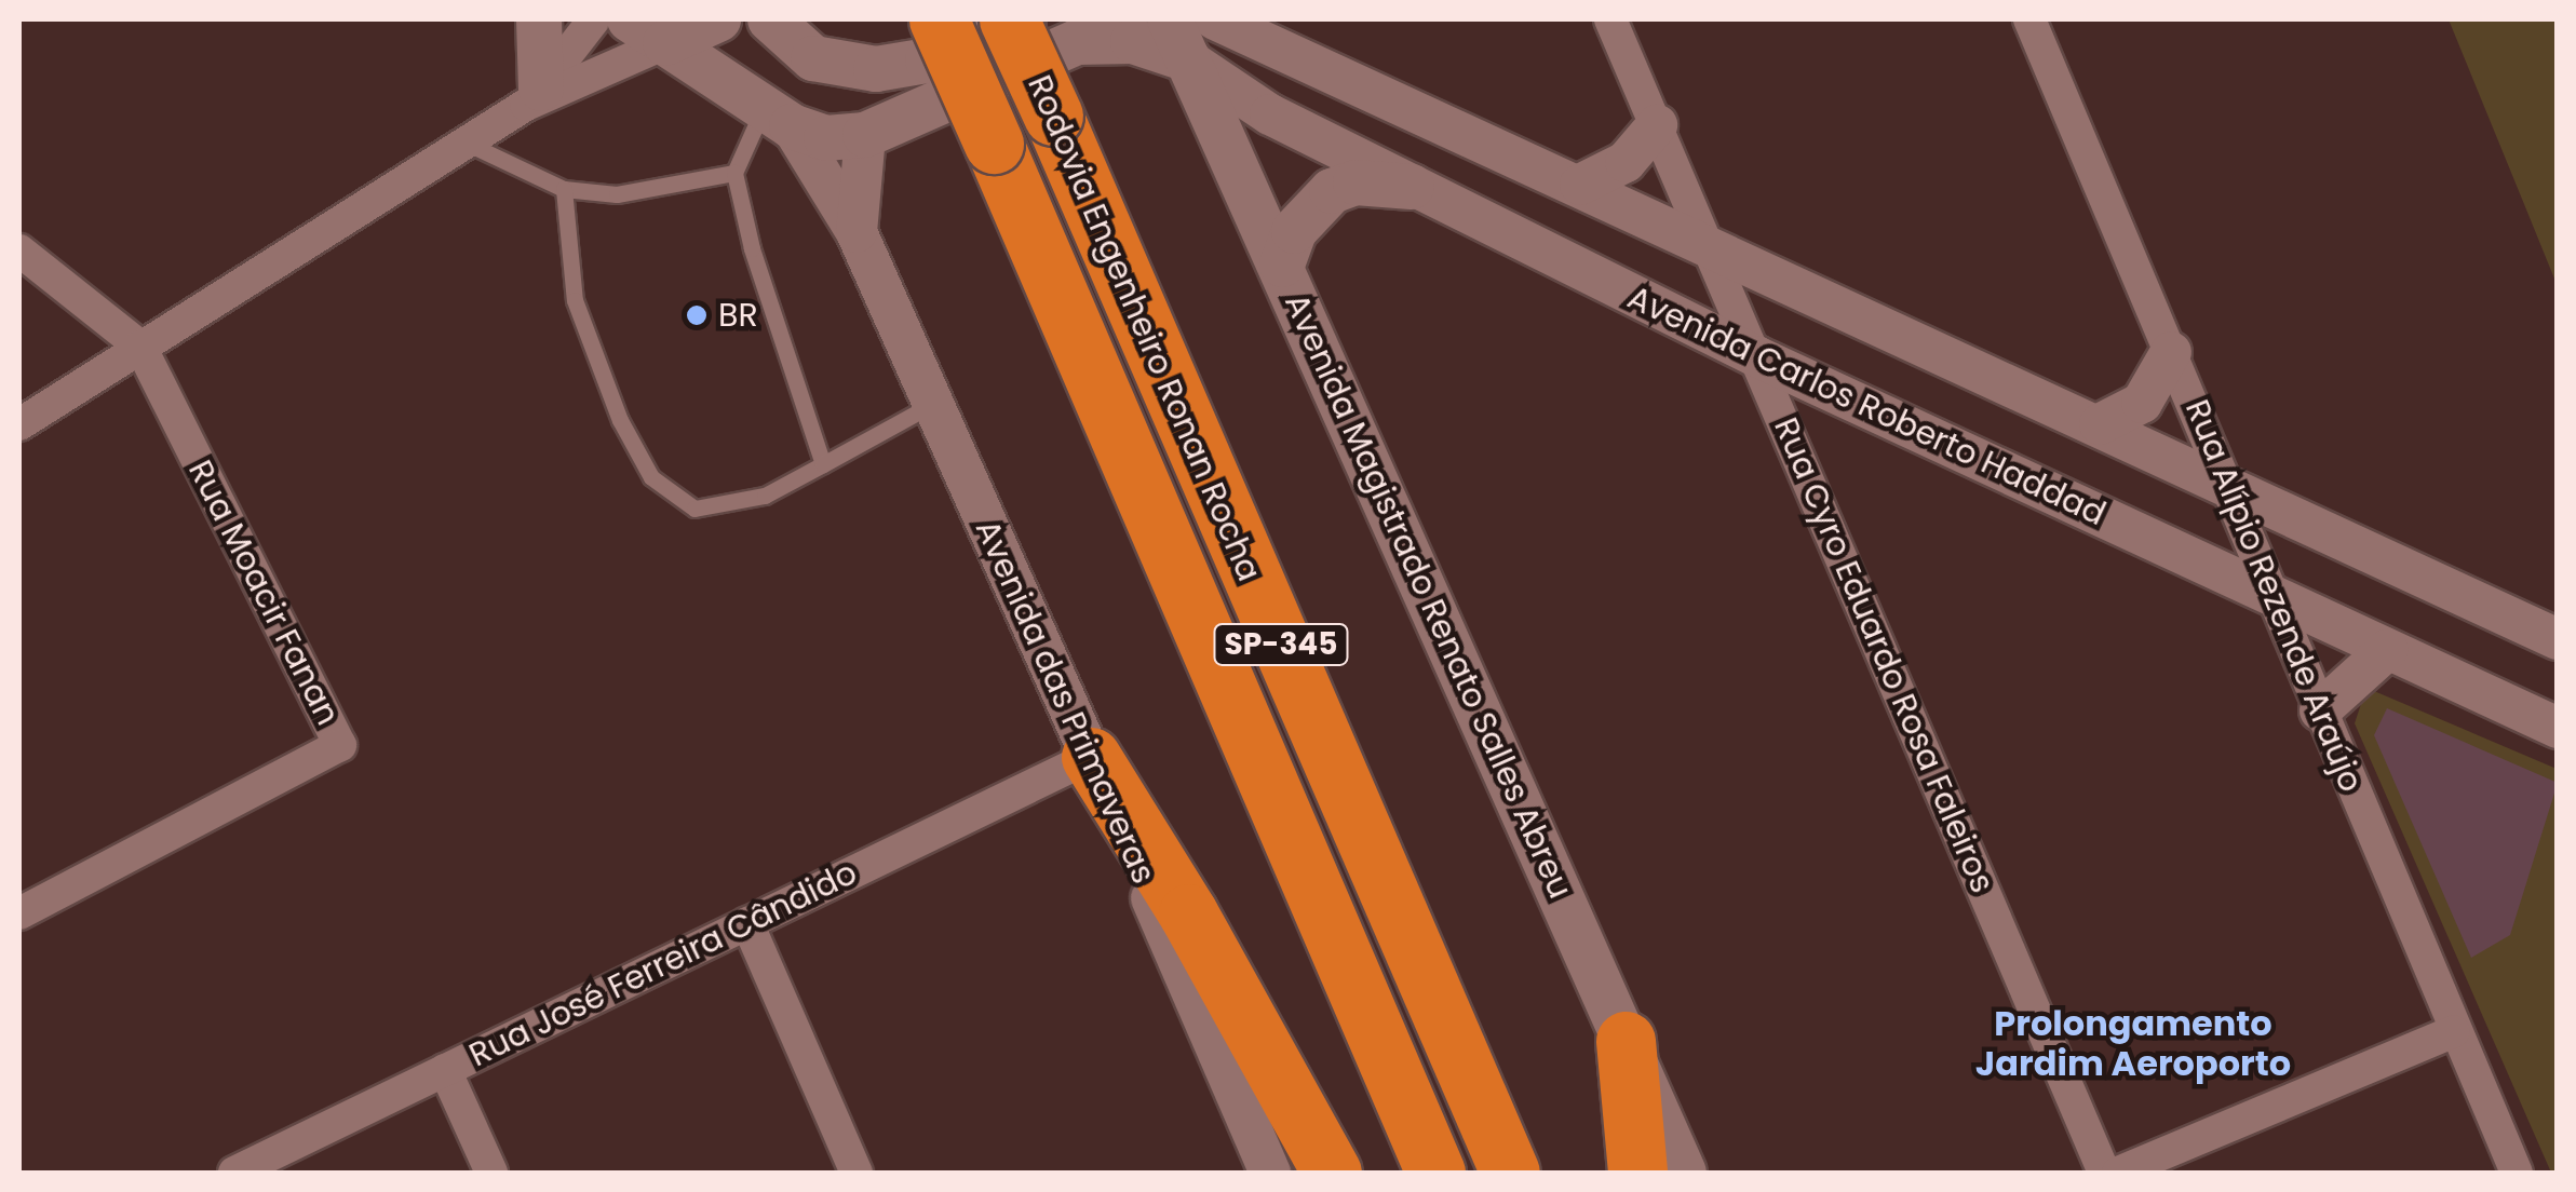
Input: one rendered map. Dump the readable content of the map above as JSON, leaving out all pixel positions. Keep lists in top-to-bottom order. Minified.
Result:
{"streets":{"highway":["Rodovia Engenheiro Ronan Rocha","SP-345"],"main road":["Avenida Magistrado Renato Salles Abreu"],"street":["Avenida Carlos Roberto Haddad","Rua Moacir Fanan","Rua Alípio Rezende Araújo","Rua Cyro Eduardo Rosa Faleiros","Avenida das Primaveras","Rua José Ferreira Cândido"]},"crossings":[["Avenida Carlos Roberto Haddad","Avenida Magistrado Renato Salles Abreu"],["Avenida Carlos Roberto Haddad","Rua Alípio Rezende Araújo"],["Avenida Carlos Roberto Haddad","Rua Cyro Eduardo Rosa Faleiros"],["Avenida das Primaveras","Rua José Ferreira Cândido"]],"districts":["Prolongamento Jardim Aeroporto"],"places":["BR"]}
